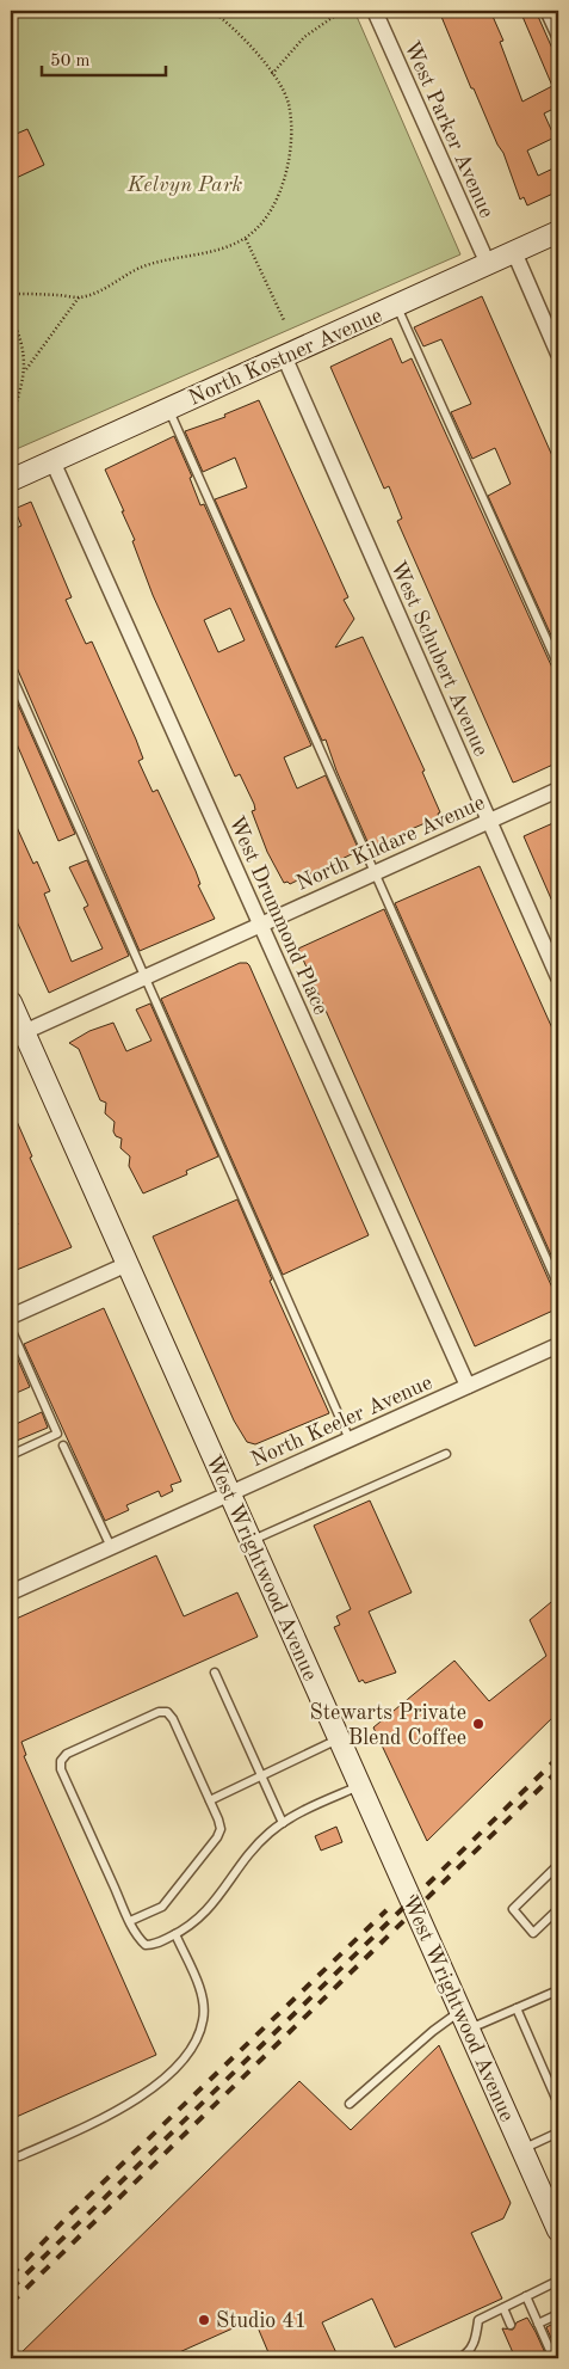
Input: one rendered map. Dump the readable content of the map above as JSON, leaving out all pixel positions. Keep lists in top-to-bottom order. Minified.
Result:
{"streets":{"street":["West Parker Avenue","North Kostner Avenue","West Schubert Avenue","North Kildare Avenue","West Drummond Place","North Keeler Avenue","West Wrightwood Avenue"]},"crossings":[["West Parker Avenue","North Kostner Avenue"],["North Kostner Avenue","West Schubert Avenue"],["North Kostner Avenue","West Drummond Place"],["West Schubert Avenue","North Kildare Avenue"],["North Kildare Avenue","West Drummond Place"],["North Kildare Avenue","West Wrightwood Avenue"],["West Drummond Place","North Keeler Avenue"],["North Keeler Avenue","West Wrightwood Avenue"]],"parks":["Kelvyn Park"],"places":["Stewarts Private Blend Coffee","Studio 41"],"scale_bar":"50 m"}
